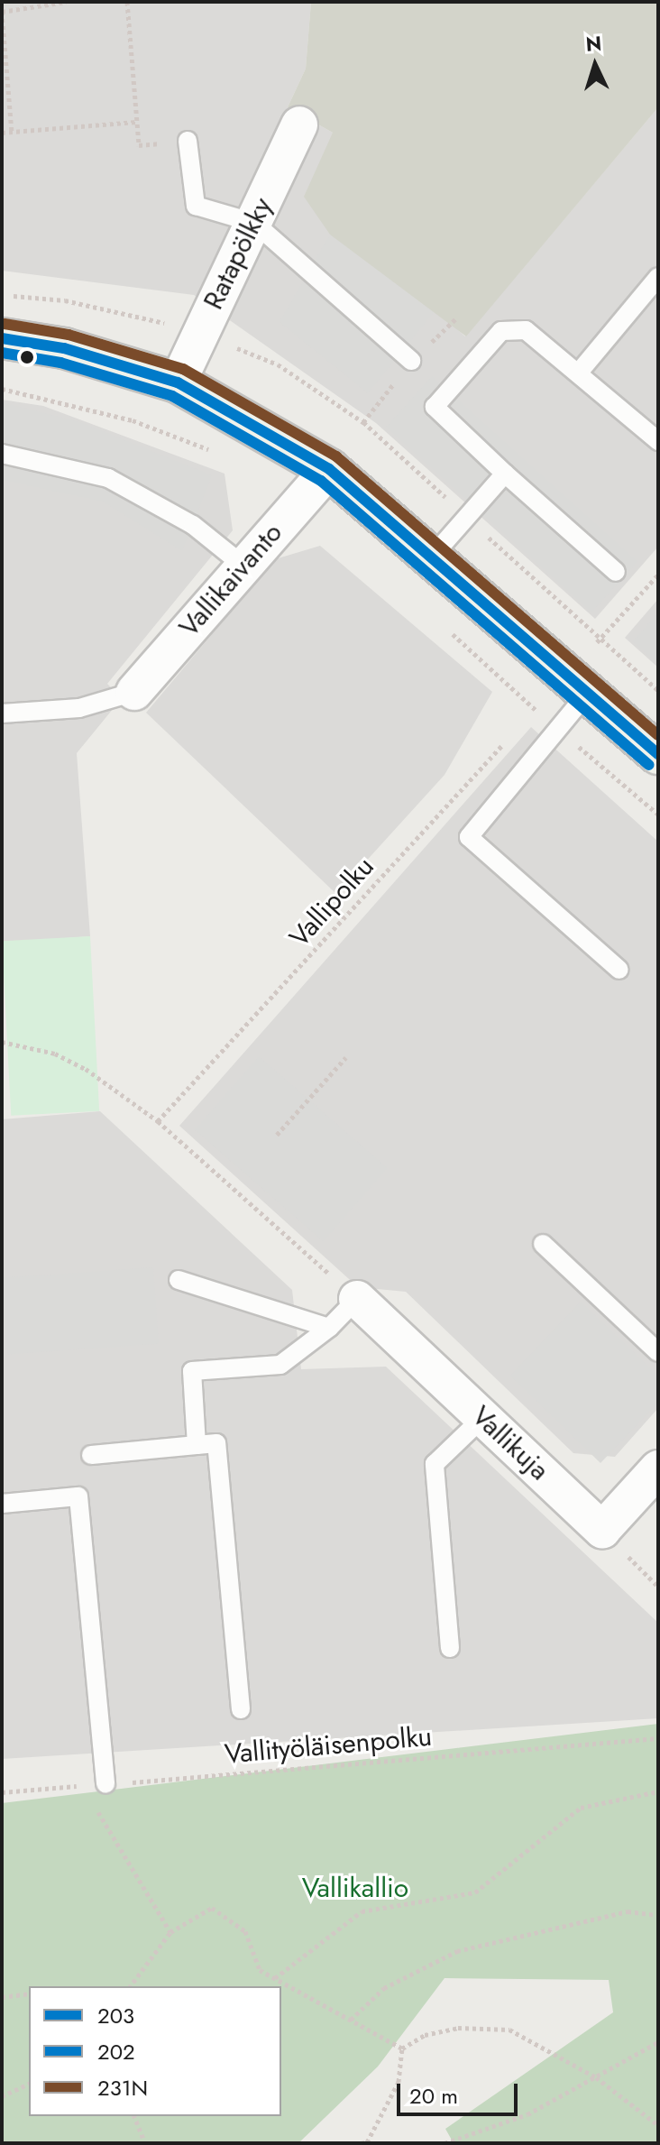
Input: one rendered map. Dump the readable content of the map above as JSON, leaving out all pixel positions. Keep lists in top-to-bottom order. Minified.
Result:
{"streets":{"street":["Ratapölkky","Vallikaivanto","Vallikuja"],"path":["Vallipolku","Vallityöläisenpolku"]},"parks":["Vallikallio"],"lines":["transit line 231N","transit line 203","transit line 202"],"legend":["203","202","231N"],"scale_bar":"20 m","north":"top"}
